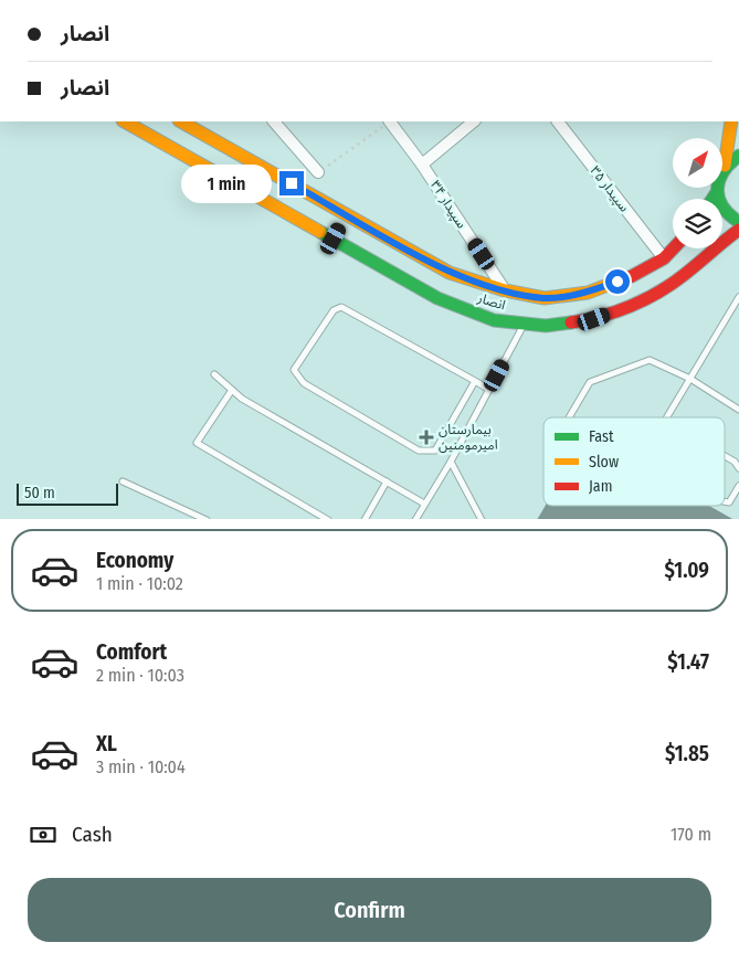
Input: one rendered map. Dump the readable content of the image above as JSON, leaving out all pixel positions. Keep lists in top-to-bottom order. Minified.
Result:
{"streets":{"main road":["انصار"],"street":["سپیدار ۳۵","سپیدار ۳۴"]},"crossings":[["سپیدار ۳۵","انصار"],["سپیدار ۳۴","انصار"]],"places":{"health":["بیمارستان امیرمومنین"]},"legend":["Fast","Slow","Jam"],"scale_bar":"50 m","north":"top right","page":{"banner":["انصار","انصار"],"bubble":"1 min","scale":"50 m","list":[{"name":"Economy","note":"1 min · 10:02","value":"$1.09"},{"name":"Comfort","note":"2 min · 10:03","value":"$1.47"},{"name":"XL","note":"3 min · 10:04","value":"$1.85"}],"pay":["Cash","170 m"],"buttons":"Confirm"}}
